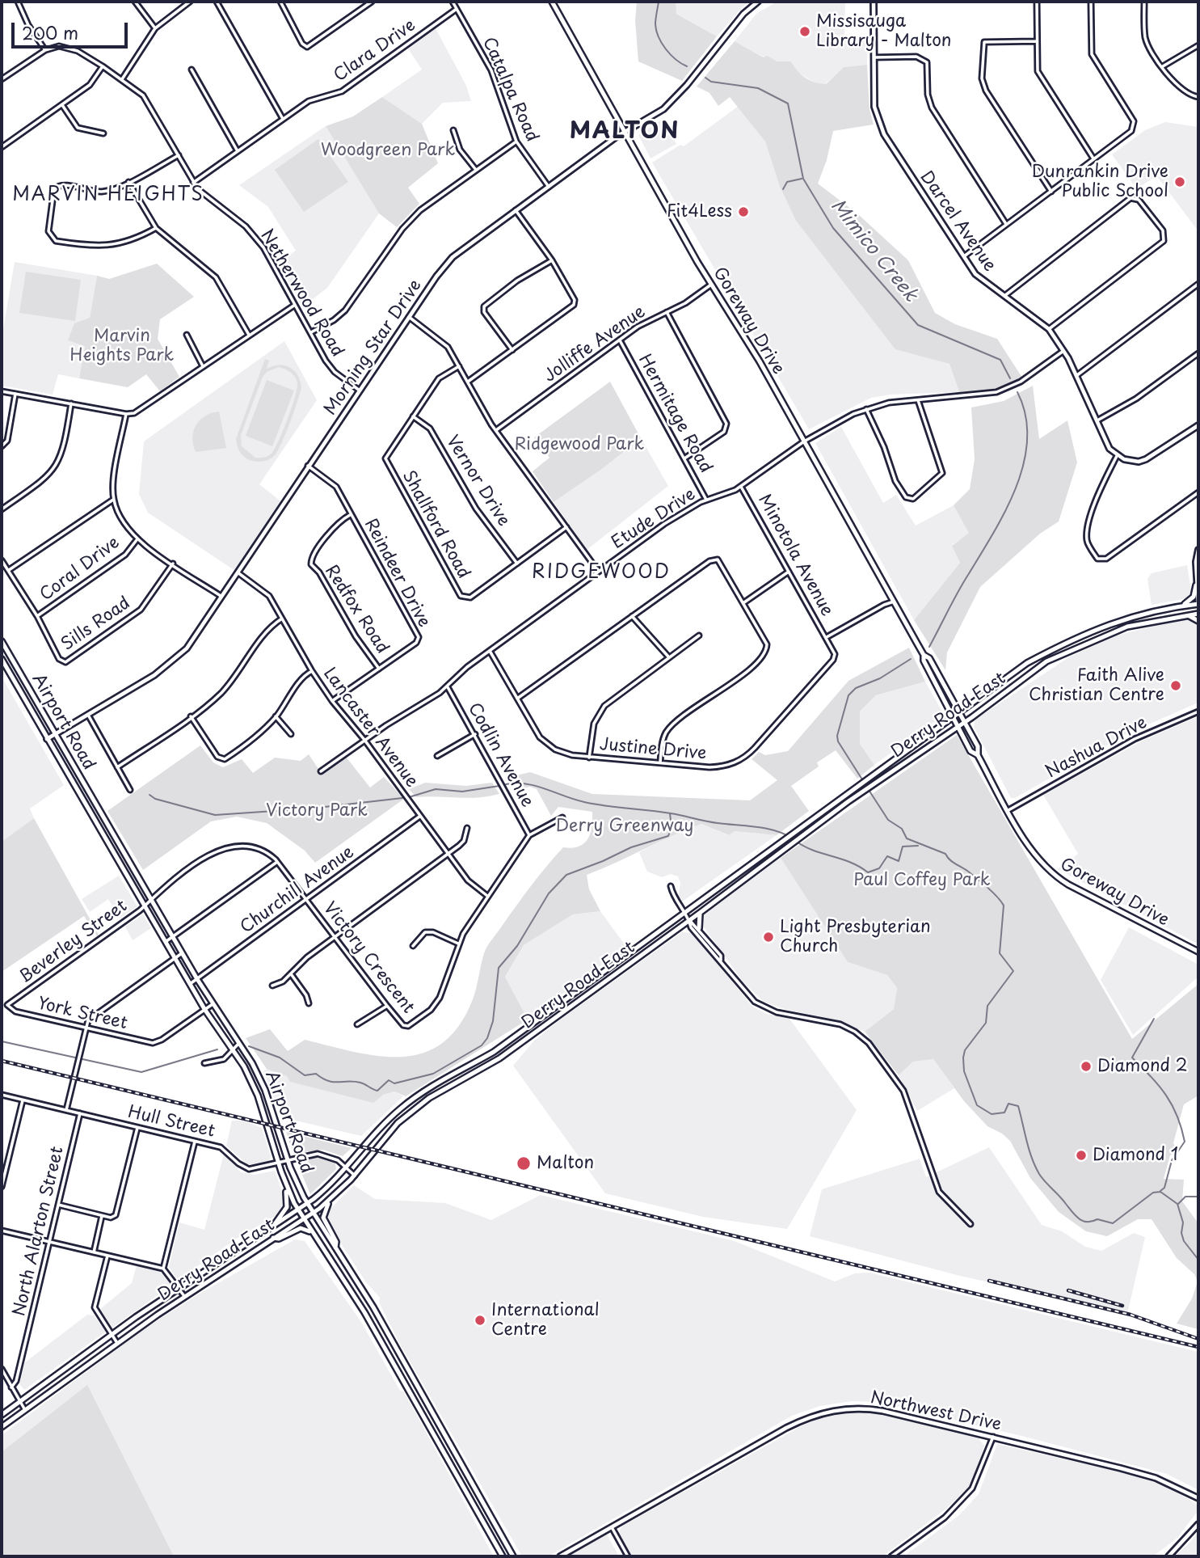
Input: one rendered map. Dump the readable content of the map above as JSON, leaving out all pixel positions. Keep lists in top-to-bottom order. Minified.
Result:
{"streets":{"main road":["Goreway Drive","Derry Road East","Airport Road"],"street":["Clara Drive","Catalpa Road","Darcel Avenue","Netherwood Road","Jolliffe Avenue","Morning Star Drive","Hermitage Road","Vernor Drive","Etude Drive","Shallford Road","Minotola Avenue","Coral Drive","Reindeer Drive","Redfox Road","Sills Road","Lancaster Avenue","Nashua Drive","Justine Drive","Codlin Avenue","Churchill Avenue","Beverley Street","Victory Crescent","York Street","Hull Street","North Alarton Street","Northwest Drive"]},"crossings":[["Clara Drive","Catalpa Road"],["Clara Drive","Netherwood Road"],["Catalpa Road","Morning Star Drive"],["Darcel Avenue","Etude Drive"],["Netherwood Road","Morning Star Drive"],["Goreway Drive","Jolliffe Avenue"],["Goreway Drive","Morning Star Drive"],["Goreway Drive","Etude Drive"],["Goreway Drive","Derry Road East"],["Goreway Drive","Nashua Drive"],["Jolliffe Avenue","Hermitage Road"],["Morning Star Drive","Reindeer Drive"],["Morning Star Drive","Airport Road"],["Morning Star Drive","Lancaster Avenue"],["Hermitage Road","Etude Drive"],["Vernor Drive","Shallford Road"],["Etude Drive","Minotola Avenue"],["Etude Drive","Lancaster Avenue"],["Etude Drive","Justine Drive"],["Etude Drive","Codlin Avenue"],["Minotola Avenue","Justine Drive"],["Coral Drive","Sills Road"],["Reindeer Drive","Redfox Road"],["Reindeer Drive","Lancaster Avenue"],["Derry Road East","Airport Road"],["Derry Road East","Hull Street"],["Airport Road","Churchill Avenue"],["Airport Road","Beverley Street"],["Airport Road","Victory Crescent"],["Airport Road","York Street"],["Airport Road","Hull Street"],["Lancaster Avenue","Churchill Avenue"],["Lancaster Avenue","Victory Crescent"],["Codlin Avenue","Victory Crescent"],["Churchill Avenue","Victory Crescent"],["Beverley Street","Victory Crescent"],["Beverley Street","York Street"],["Hull Street","North Alarton Street"]],"districts":["MALTON","MARVIN HEIGHTS","RIDGEWOOD"],"water":["Mimico Creek"],"parks":["Woodgreen Park","Marvin Heights Park","Ridgewood Park","Victory Park","Derry Greenway","Paul Coffey Park"],"places":["Missisauga Library - Malton","Dunrankin Drive Public School","Fit4Less","Faith Alive Christian Centre","Light Presbyterian Church","Diamond 2","Diamond 1","Malton","International Centre"],"scale_bar":"200 m"}
